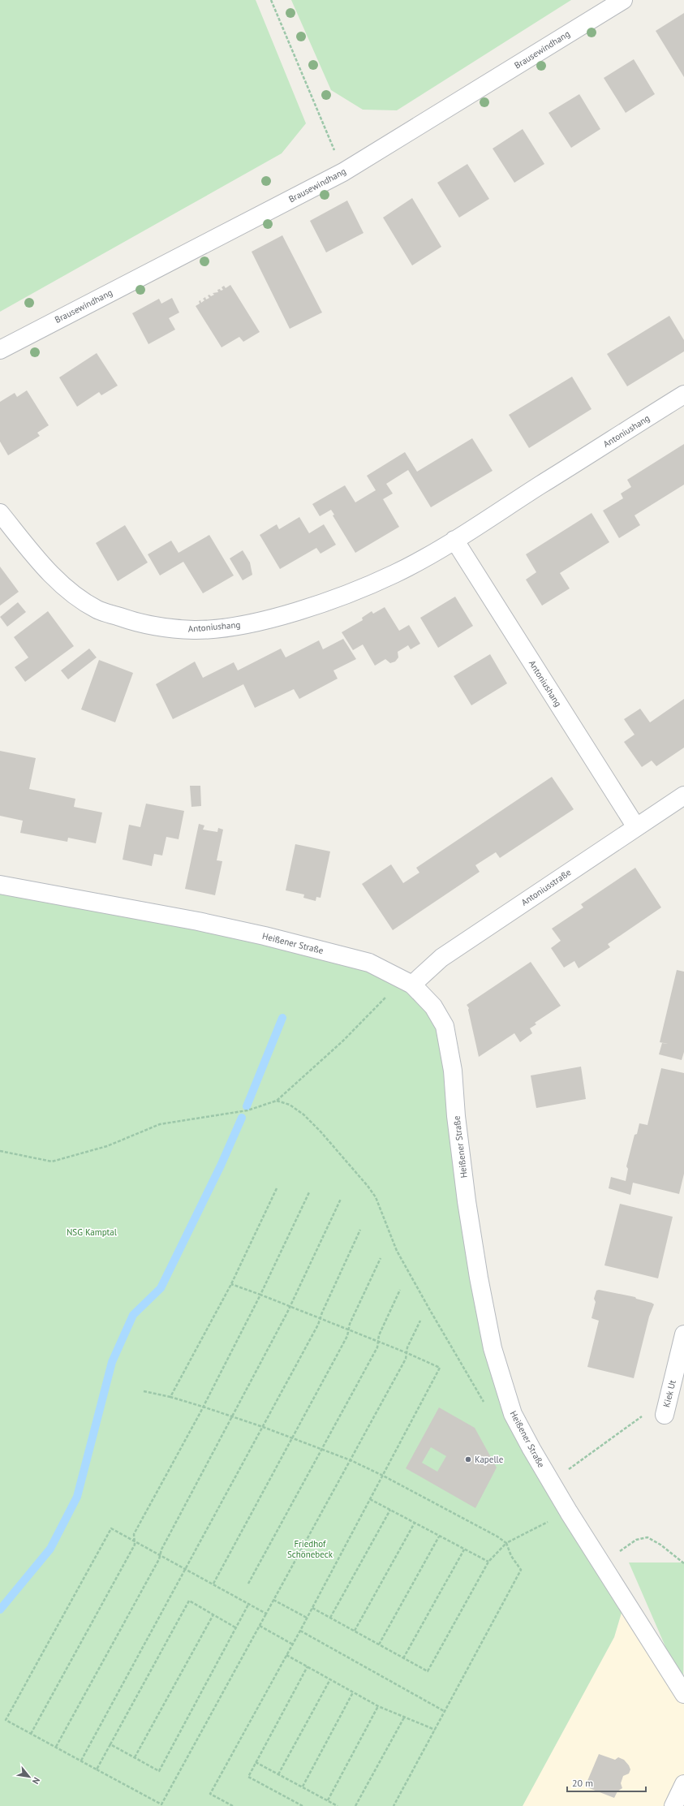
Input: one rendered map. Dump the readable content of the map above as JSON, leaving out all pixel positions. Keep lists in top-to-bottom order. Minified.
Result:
{"streets":{"street":["Brausewindhang","Antoniushang","Antoniusstraße","Heißener Straße","Kiek Ut"]},"crossings":[["Antoniushang","Antoniusstraße"],["Antoniusstraße","Heißener Straße"]],"parks":["NSG Kamptal","Friedhof Schönebeck"],"places":["Kapelle"],"scale_bar":"20 m","north":"bottom right"}
